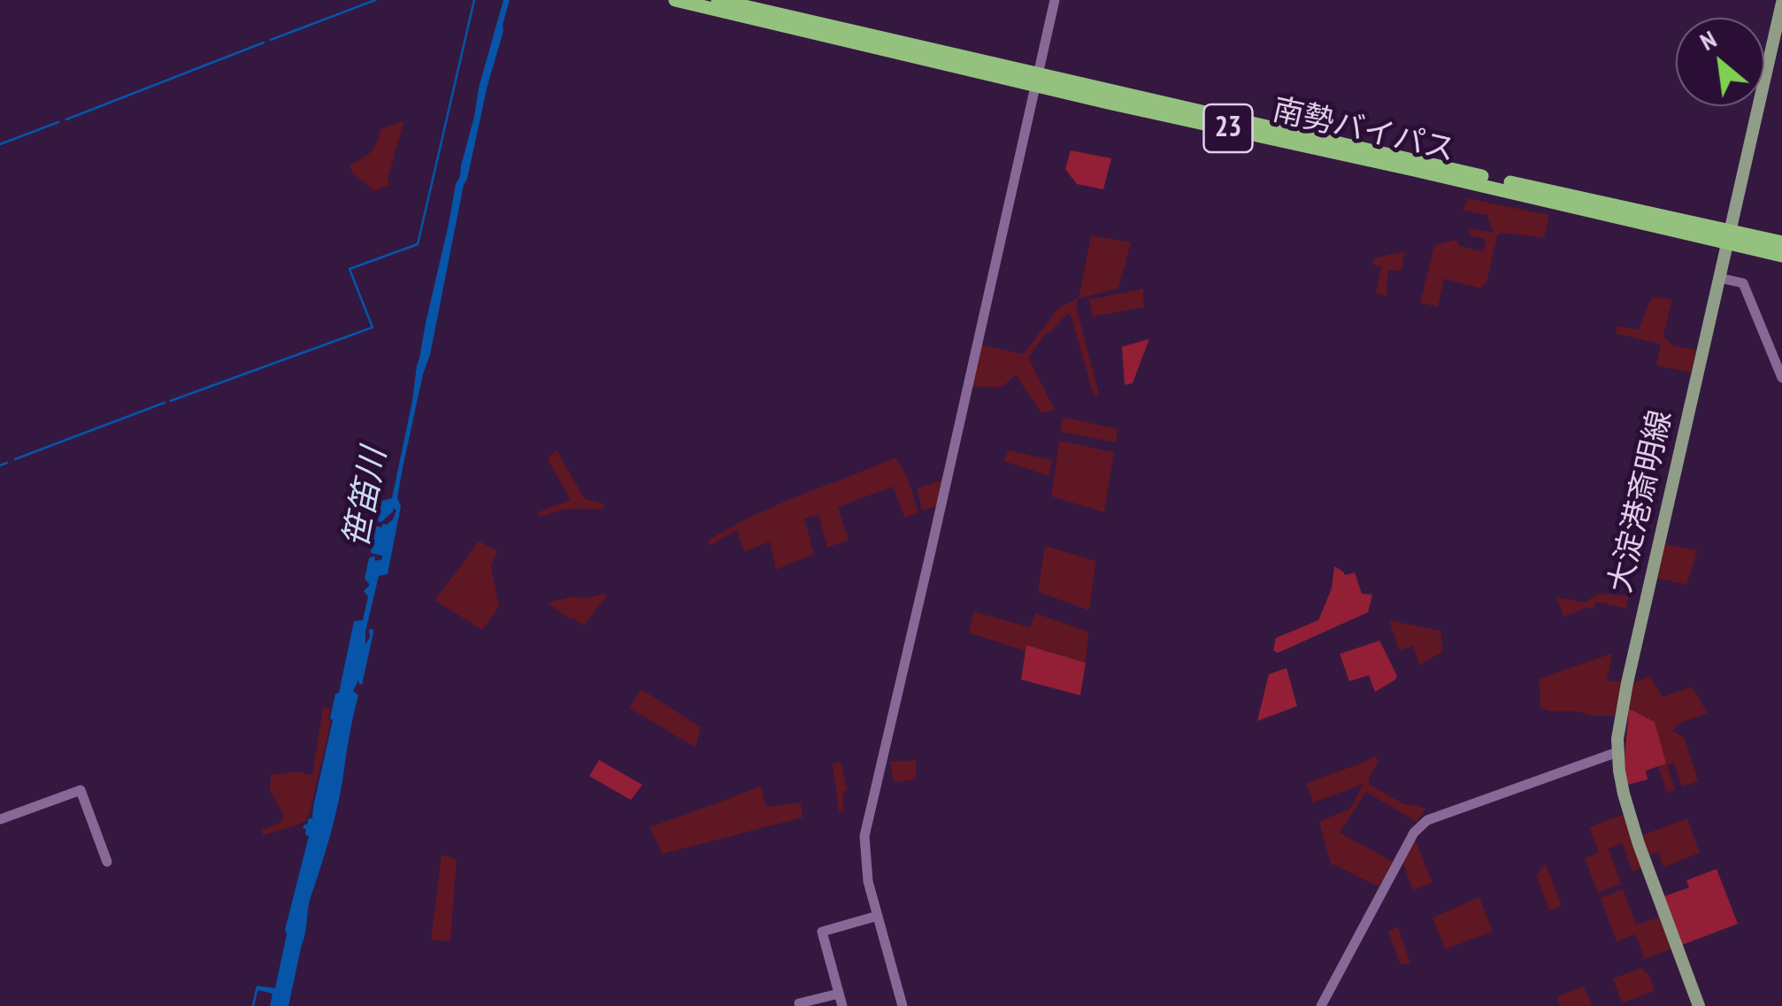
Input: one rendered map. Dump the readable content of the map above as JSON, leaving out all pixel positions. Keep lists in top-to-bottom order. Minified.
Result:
{"streets":{"highway":["23","南勢バイパス"],"main road":["大淀港斎明線"]},"crossings":[["南勢バイパス","大淀港斎明線"]],"water":["笹笛川"],"north":"top left"}
